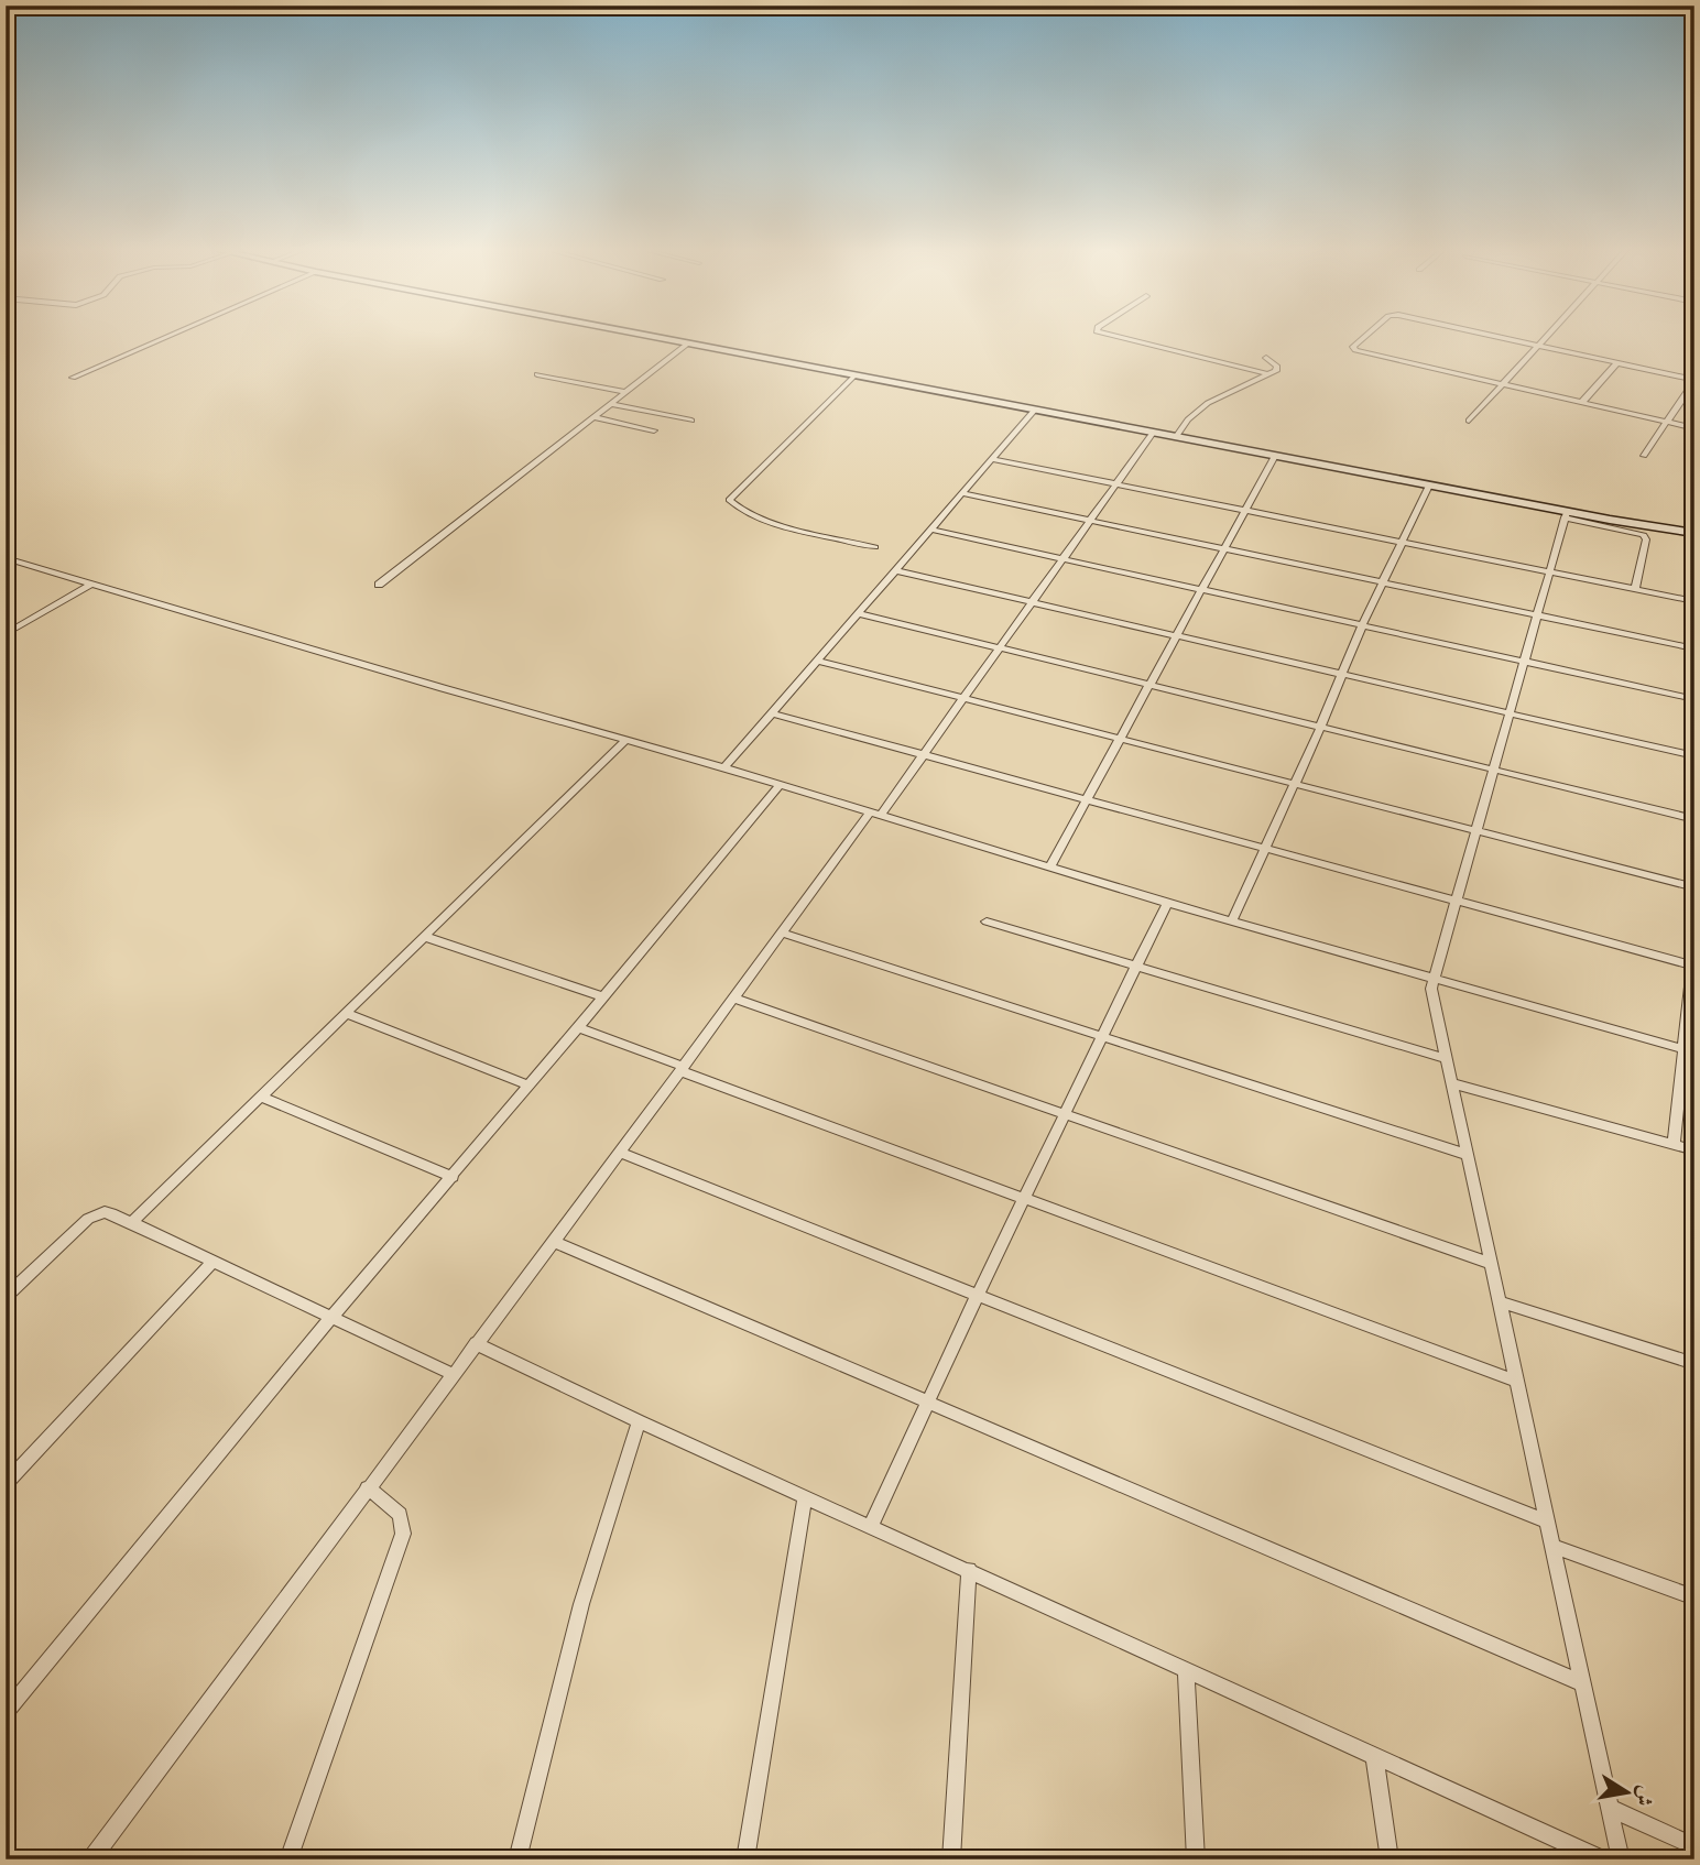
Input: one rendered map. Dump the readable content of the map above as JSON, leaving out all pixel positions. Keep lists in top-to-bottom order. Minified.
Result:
{"north":"right"}
